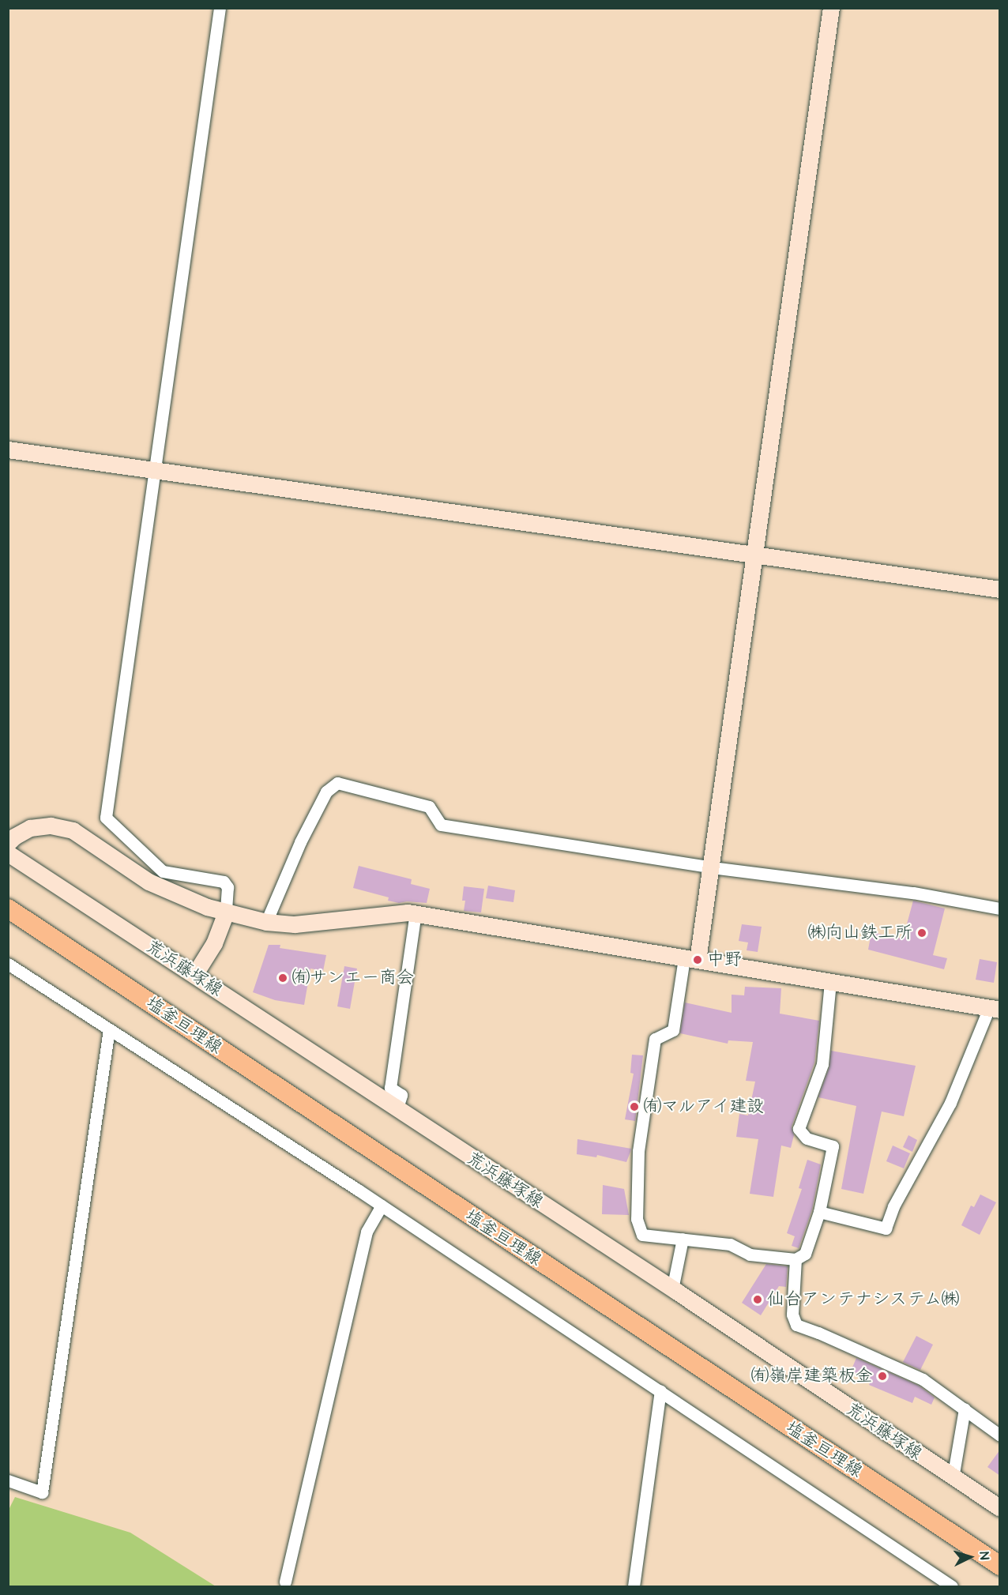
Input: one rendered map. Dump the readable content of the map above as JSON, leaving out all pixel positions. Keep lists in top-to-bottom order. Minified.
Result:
{"streets":{"main road":["塩釜亘理線"],"street":["荒浜藤塚線"]},"places":["㈱向山鉄工所","中野","㈲サンエー商会","㈲マルアイ建設","仙台アンテナシステム㈱","㈲嶺岸建築板金"],"north":"right"}
